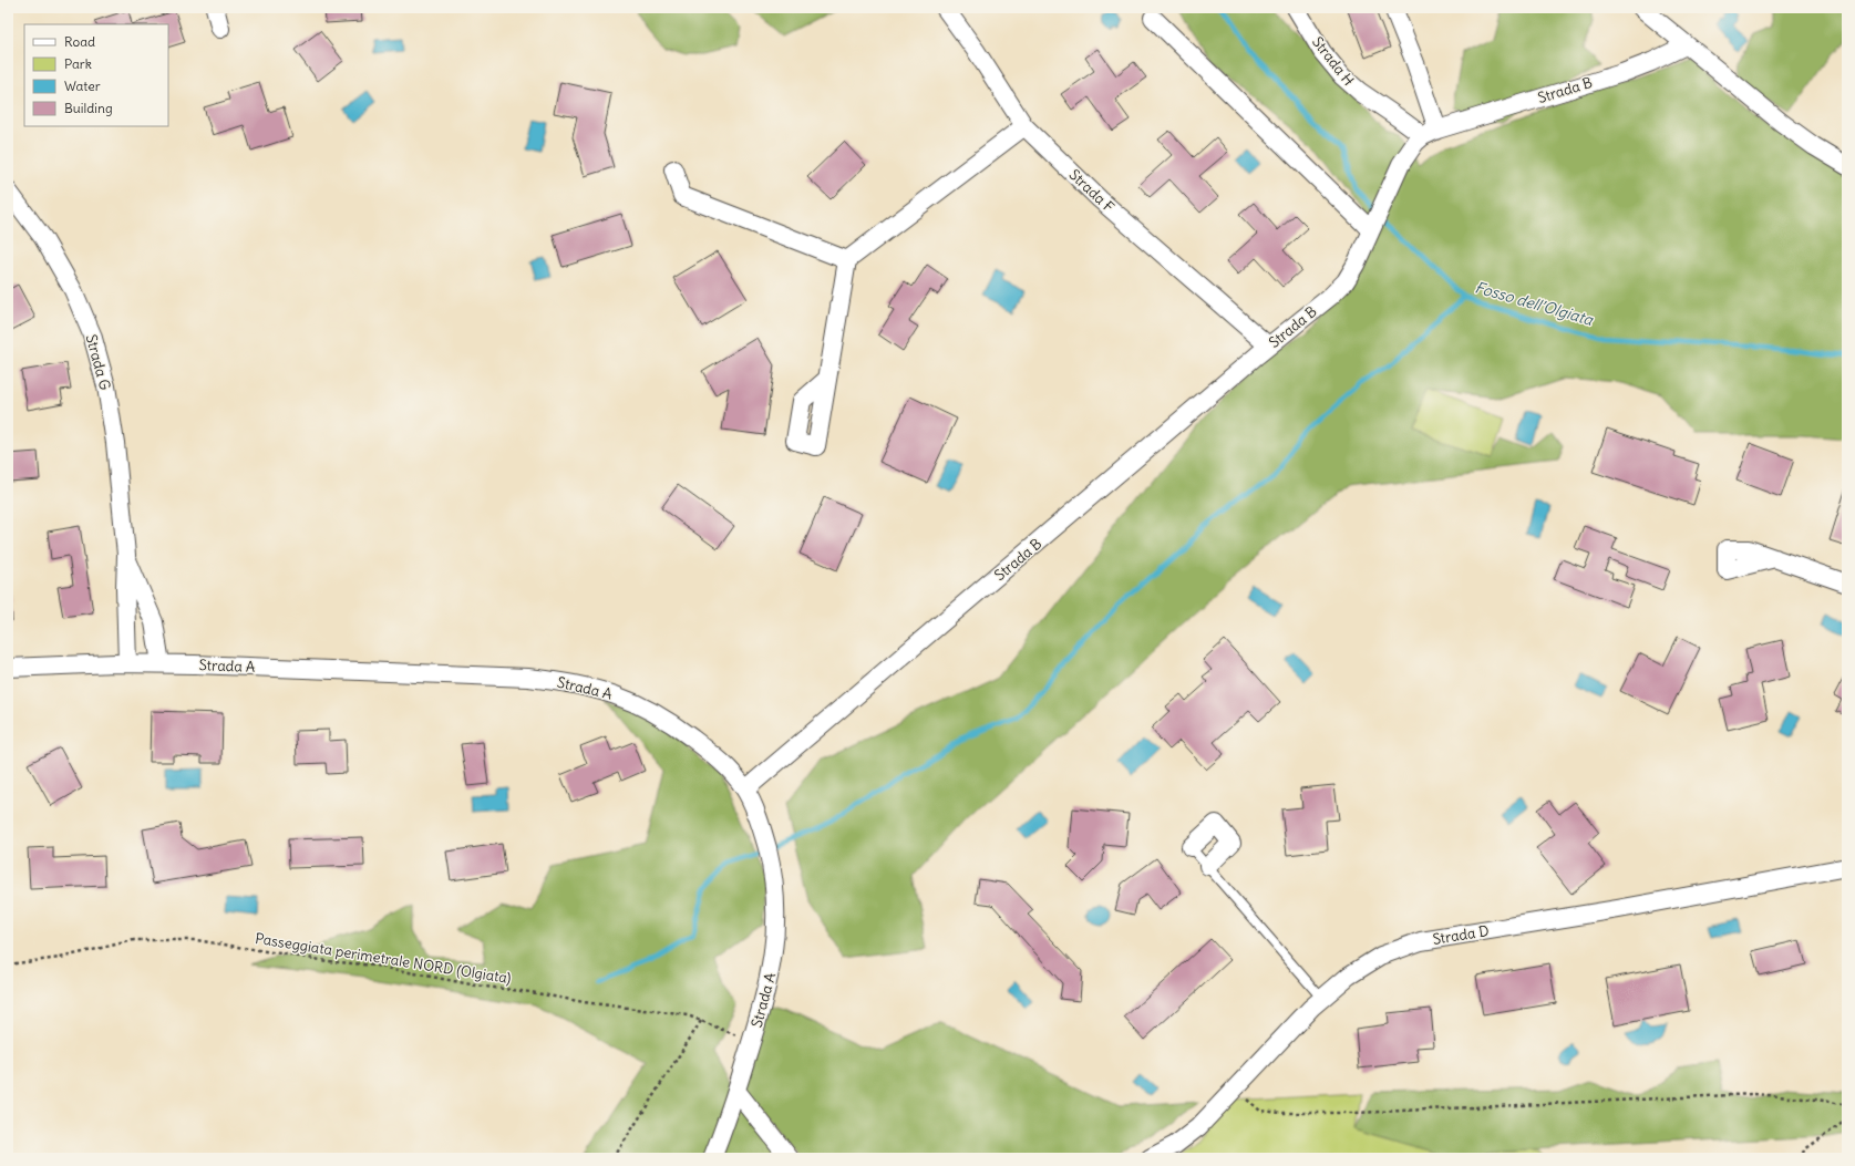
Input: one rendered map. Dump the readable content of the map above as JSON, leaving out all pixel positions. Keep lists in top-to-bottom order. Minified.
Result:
{"streets":{"street":["Strada H","Strada B","Strada F","Strada G","Strada A","Strada D"],"path":["Passeggiata perimetrale NORD (Olgiata)"]},"crossings":[["Strada H","Strada B"],["Strada B","Strada F"],["Strada B","Strada A"],["Strada G","Strada A"],["Strada A","Passeggiata perimetrale NORD (Olgiata)"]],"water":["Fosso dell’Olgiata"],"legend":["Road","Park","Water","Building"]}
